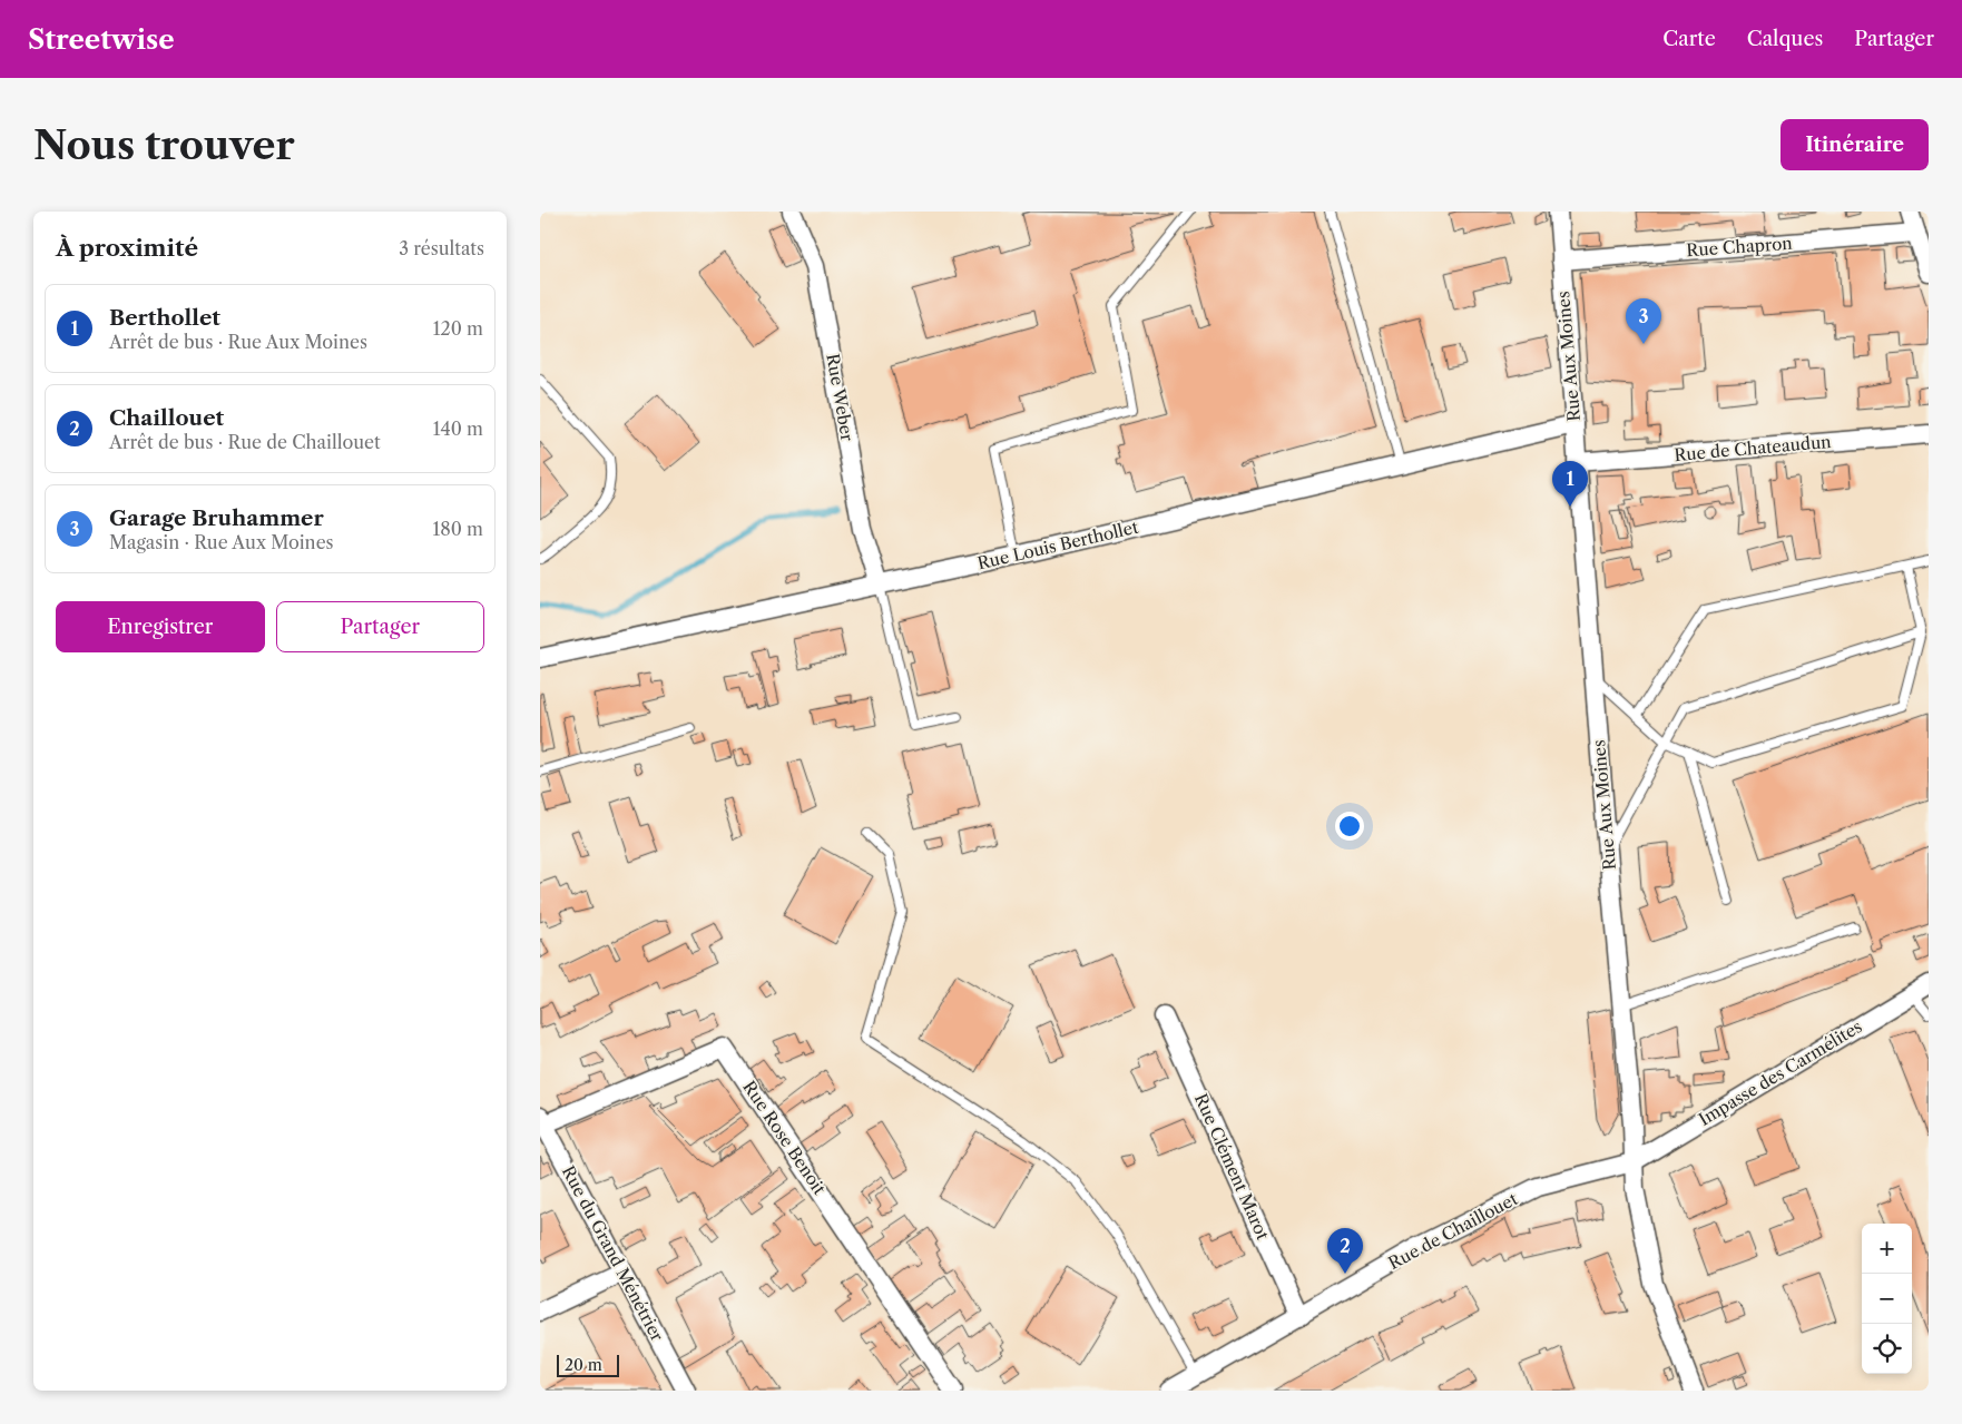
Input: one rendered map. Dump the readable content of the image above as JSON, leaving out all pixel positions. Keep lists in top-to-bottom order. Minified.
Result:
{"streets":{"street":["Rue Chapron","Rue Aux Moines","Rue Weber","Rue de Chateaudun","Rue Louis Berthollet","Impasse des Carmélites","Rue Rose Benoit","Rue Clément Marot","Rue de Chaillouet","Rue du Grand Ménétrier"]},"crossings":[["Rue Chapron","Rue Aux Moines"],["Rue Aux Moines","Rue de Chateaudun"],["Rue Aux Moines","Rue Louis Berthollet"],["Rue Aux Moines","Impasse des Carmélites"],["Rue Aux Moines","Rue de Chaillouet"],["Rue Weber","Rue Louis Berthollet"],["Impasse des Carmélites","Rue de Chaillouet"],["Rue Rose Benoit","Rue du Grand Ménétrier"],["Rue Clément Marot","Rue de Chaillouet"]],"scale_bar":"20 m","page":{"header":"Streetwise","nav":["Carte","Calques","Partager"],"buttons":["Itinéraire",["Enregistrer","Partager"]],"title":"Nous trouver","heading":["À proximité","3 résultats"],"list":[{"mark":"1","name":"Berthollet","note":"Arrêt de bus · Rue Aux Moines","value":"120 m"},{"mark":"2","name":"Chaillouet","note":"Arrêt de bus · Rue de Chaillouet","value":"140 m"},{"mark":"3","name":"Garage Bruhammer","note":"Magasin · Rue Aux Moines","value":"180 m"}],"pins":["3","1","2"],"map_buttons":["+","−"],"scale":"20 m"}}
